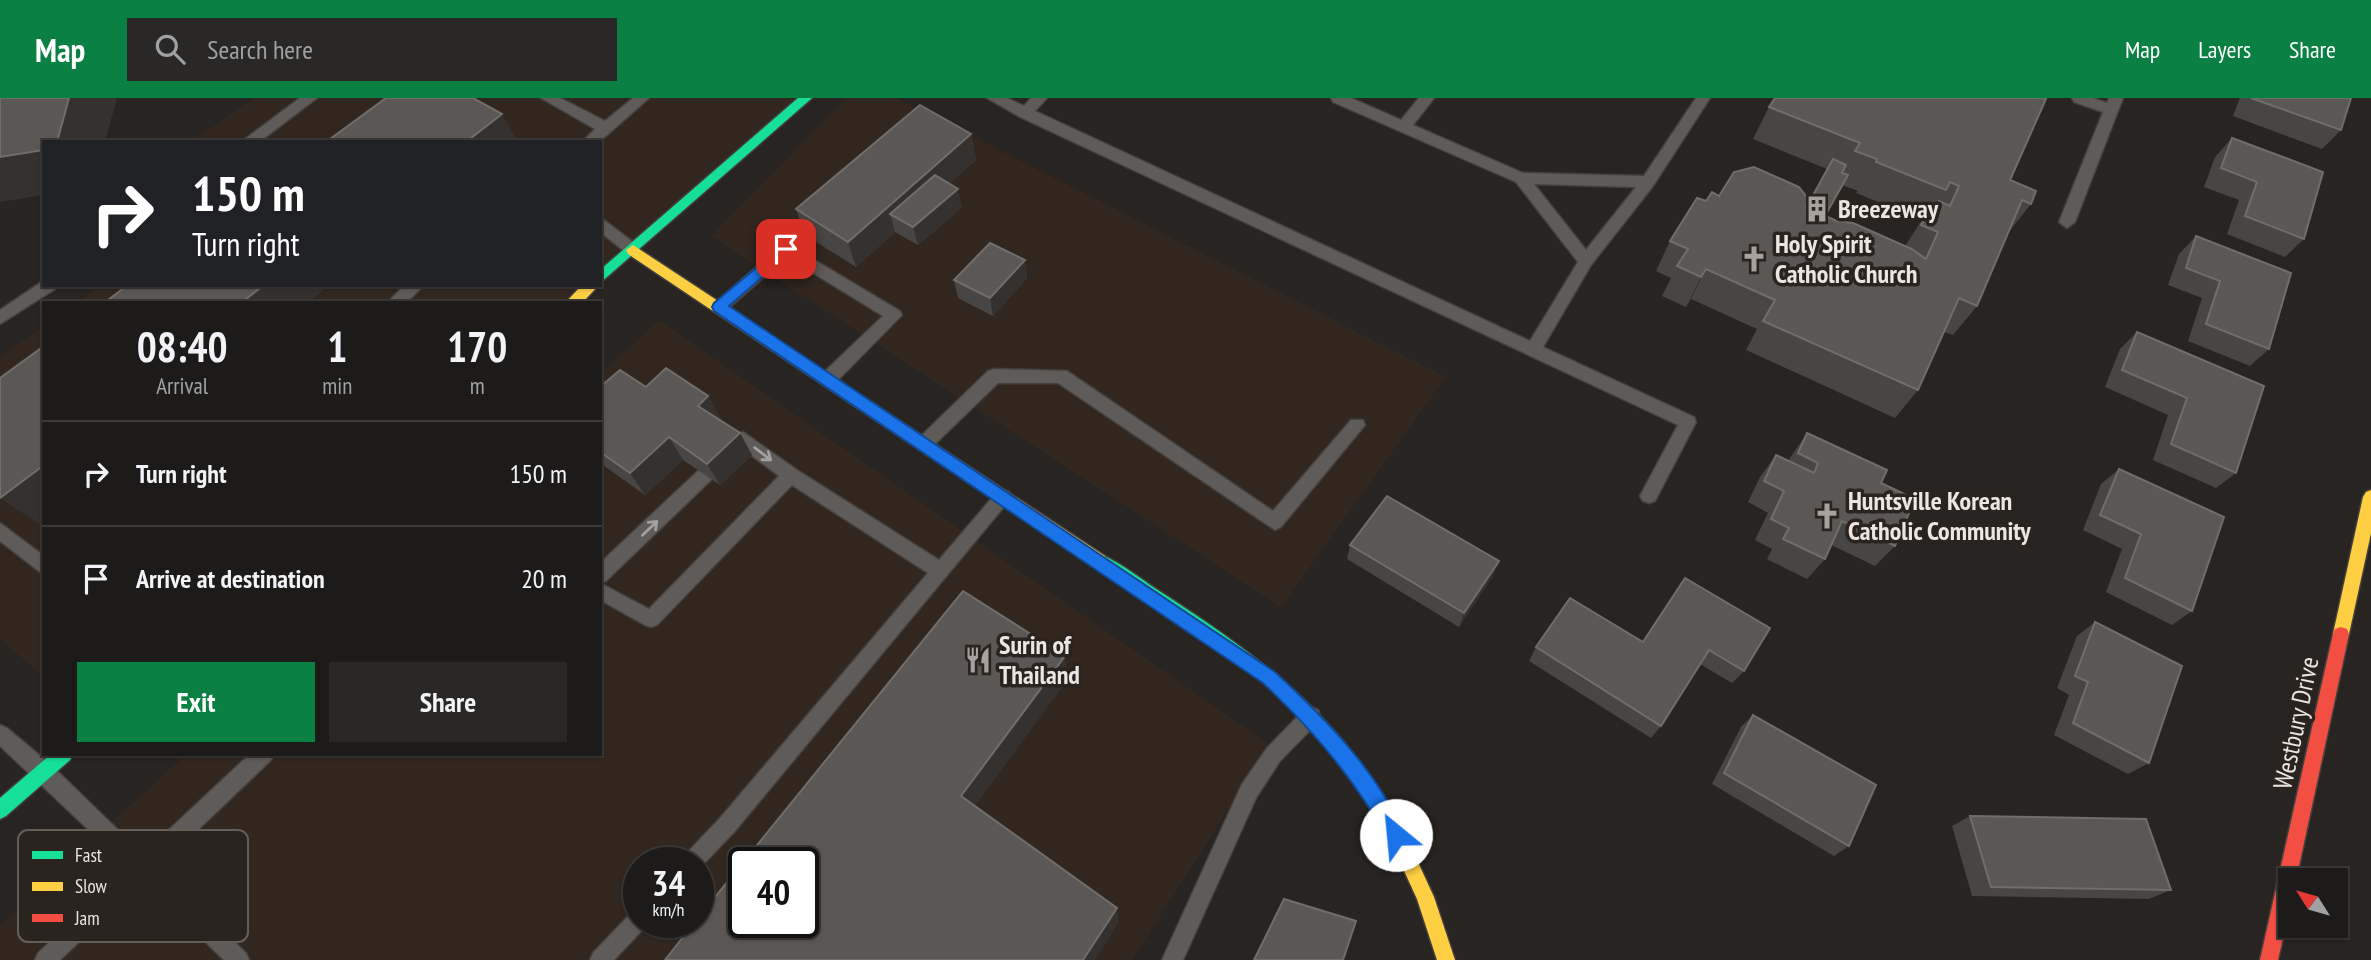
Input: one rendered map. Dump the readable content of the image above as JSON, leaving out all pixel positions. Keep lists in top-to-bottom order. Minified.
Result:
{"streets":{"street":["Westbury Drive"]},"places":{"building":["Breezeway"],"church":["Holy Spirit Catholic Church","Huntsville Korean Catholic Community"],"restaurant":["Surin of Thailand"]},"legend":["Fast","Slow","Jam"],"north":"top left","page":{"header":"Map","search":"Search here","nav":["Map","Layers","Share"],"turn":["150 m","Turn right"],"eta":["08:40","Arrival","1","min","170","m"],"list":[{"name":"Turn right","value":"150 m"},{"name":"Arrive at destination","value":"20 m"}],"buttons":["Exit","Share"],"speed":"34 km/h","limit":"40"}}
